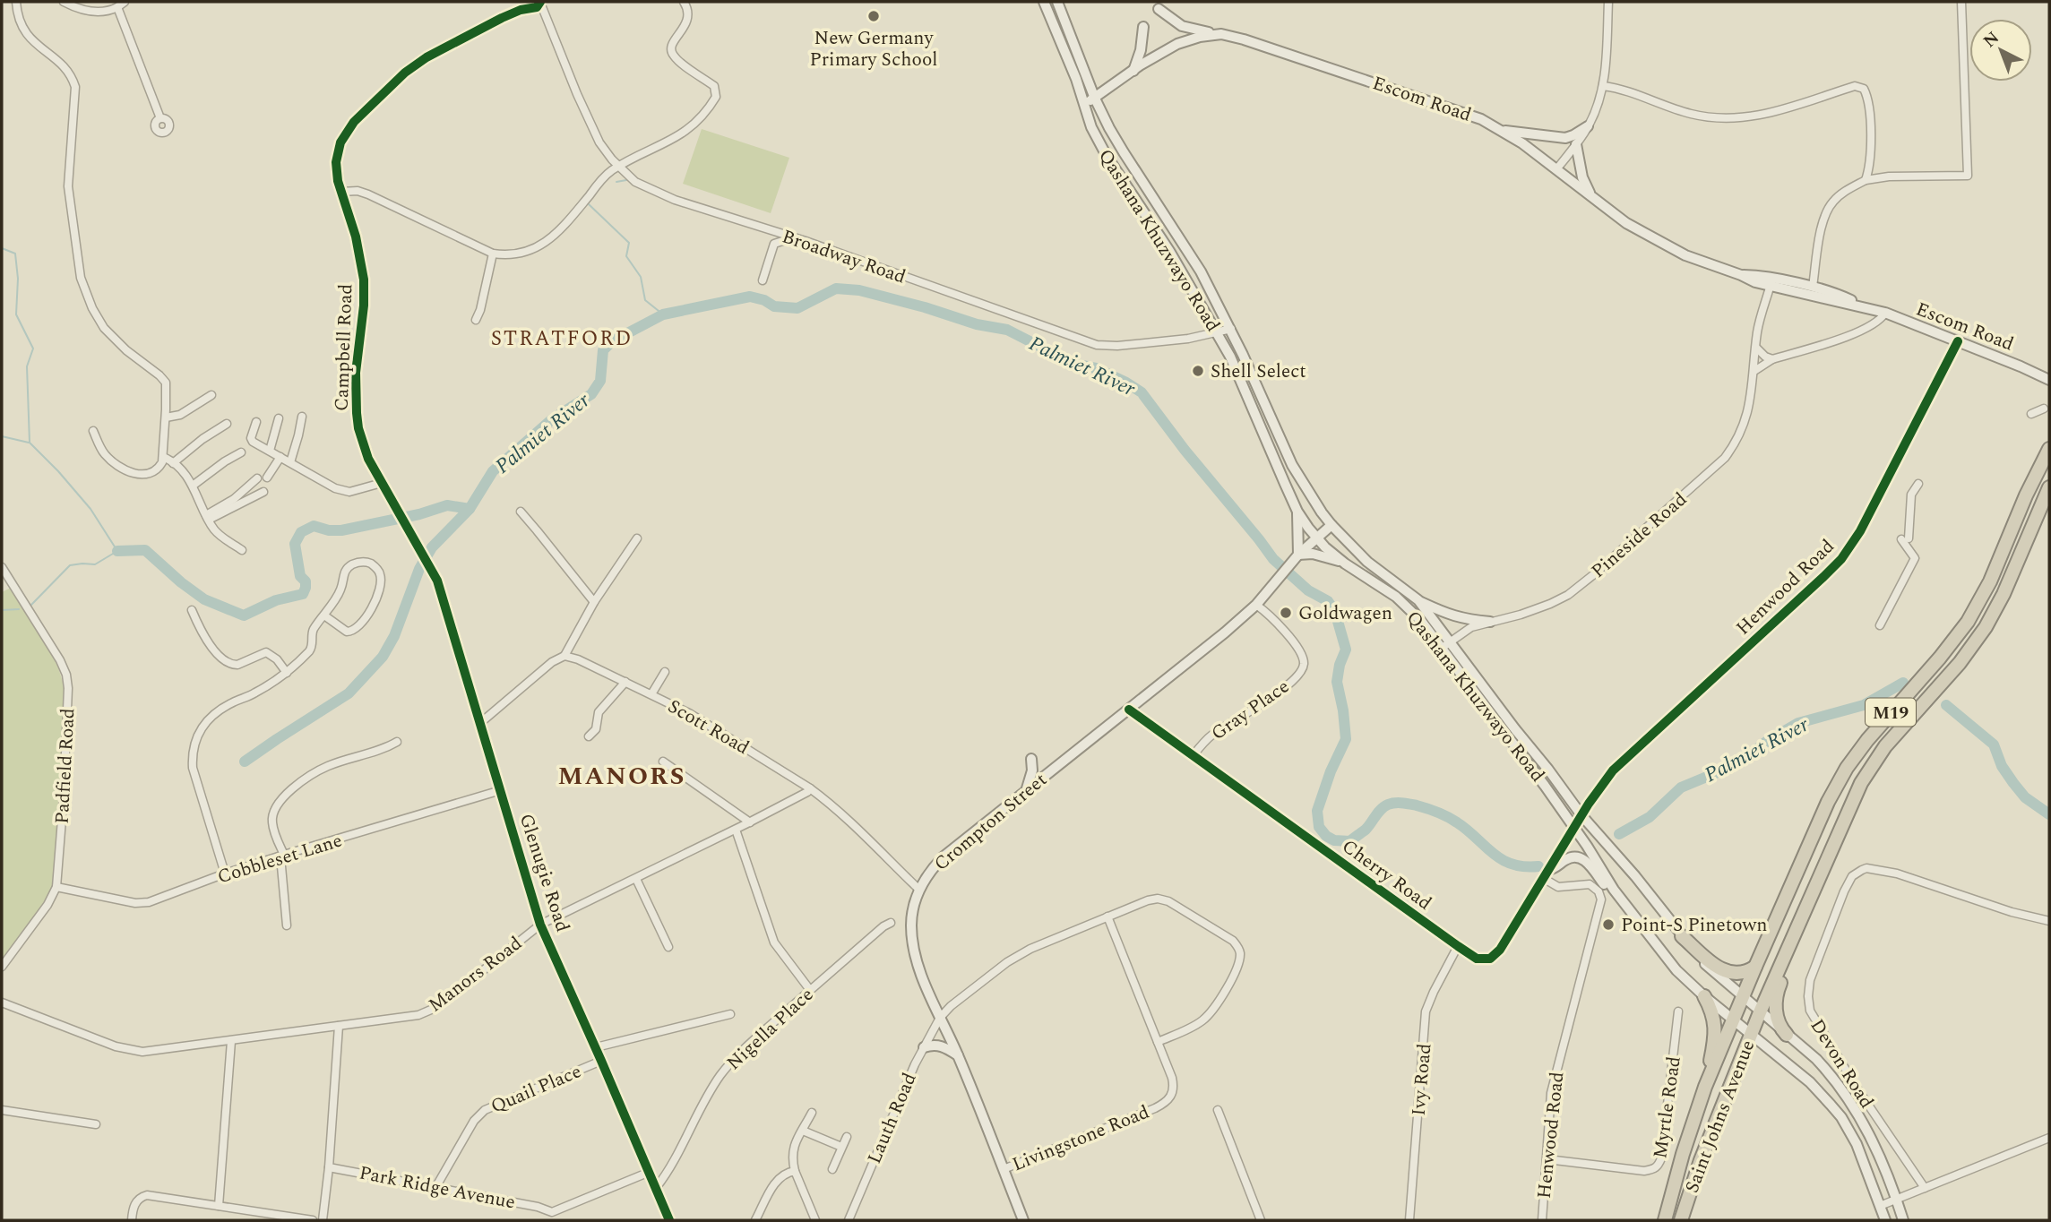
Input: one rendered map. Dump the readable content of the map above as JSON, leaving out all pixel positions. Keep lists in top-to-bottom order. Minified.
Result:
{"streets":{"highway":["M19","Saint Johns Avenue"],"street":["Escom Road","Qashana Khuzwayo Road","Broadway Road","Campbell Road","Pineside Road","Henwood Road","Gray Place","Scott Road","Padfield Road","Crompton Street","Cobbleset Lane","Glenugie Road","Cherry Road","Manors Road","Nigella Place","Devon Road","Ivy Road","Quail Place","Myrtle Road","Lauth Road","Livingstone Road","Park Ridge Avenue"]},"crossings":[["Escom Road","Qashana Khuzwayo Road"],["Escom Road","Pineside Road"],["Escom Road","Henwood Road"],["Qashana Khuzwayo Road","Broadway Road"],["Qashana Khuzwayo Road","Pineside Road"],["Qashana Khuzwayo Road","Henwood Road"],["Qashana Khuzwayo Road","M19"],["Qashana Khuzwayo Road","Crompton Street"],["Qashana Khuzwayo Road","Cherry Road"],["Qashana Khuzwayo Road","Saint Johns Avenue"],["Broadway Road","Campbell Road"],["Campbell Road","Glenugie Road"],["Henwood Road","Cherry Road"],["Henwood Road","Myrtle Road"],["Gray Place","Crompton Street"],["Gray Place","Cherry Road"],["M19","Saint Johns Avenue"],["Scott Road","Crompton Street"],["Scott Road","Manors Road"],["Padfield Road","Cobbleset Lane"],["Crompton Street","Cherry Road"],["Crompton Street","Lauth Road"],["Crompton Street","Livingstone Road"],["Cobbleset Lane","Glenugie Road"],["Glenugie Road","Manors Road"],["Glenugie Road","Nigella Place"],["Glenugie Road","Quail Place"],["Cherry Road","Ivy Road"],["Quail Place","Park Ridge Avenue"],["Lauth Road","Livingstone Road"]],"districts":["STRATFORD","MANORS"],"water":["Palmiet River"],"places":["New Germany Primary School","Shell Select","Goldwagen","Point-S Pinetown"],"north":"top left"}
